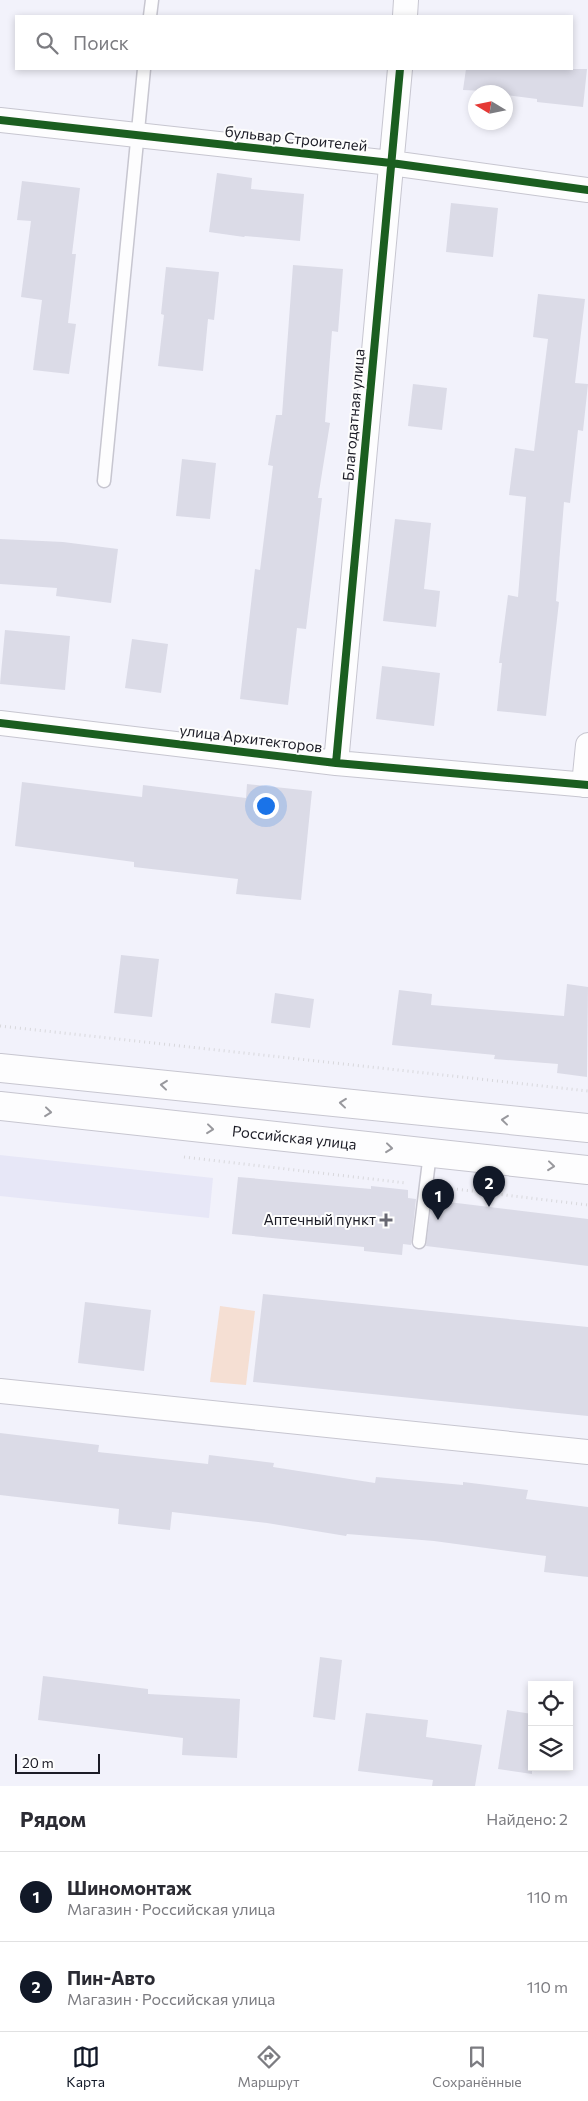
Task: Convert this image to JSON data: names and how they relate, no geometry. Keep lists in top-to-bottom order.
{
  "streets": {
    "main road": ["Российская улица"],
    "street": ["бульвар Строителей", "Благодатная улица", "улица Архитекторов"]
  },
  "crossings": [
    ["бульвар Строителей", "Благодатная улица"],
    ["Благодатная улица", "улица Архитекторов"]
  ],
  "places": {
    "health": ["Аптечный пункт"]
  },
  "scale_bar": "20 m",
  "north": "left",
  "page": {
    "search": "Поиск",
    "pins": ["2", "1"],
    "scale": "20 m",
    "heading": ["Рядом", "Найдено: 2"],
    "list": [
      {
        "mark": "1",
        "name": "Шиномонтаж",
        "note": "Магазин · Российская улица",
        "value": "110 m"
      },
      {
        "mark": "2",
        "name": "Пин-Авто",
        "note": "Магазин · Российская улица",
        "value": "110 m"
      }
    ],
    "nav": ["Карта", "Маршрут", "Сохранённые"]
  }
}
